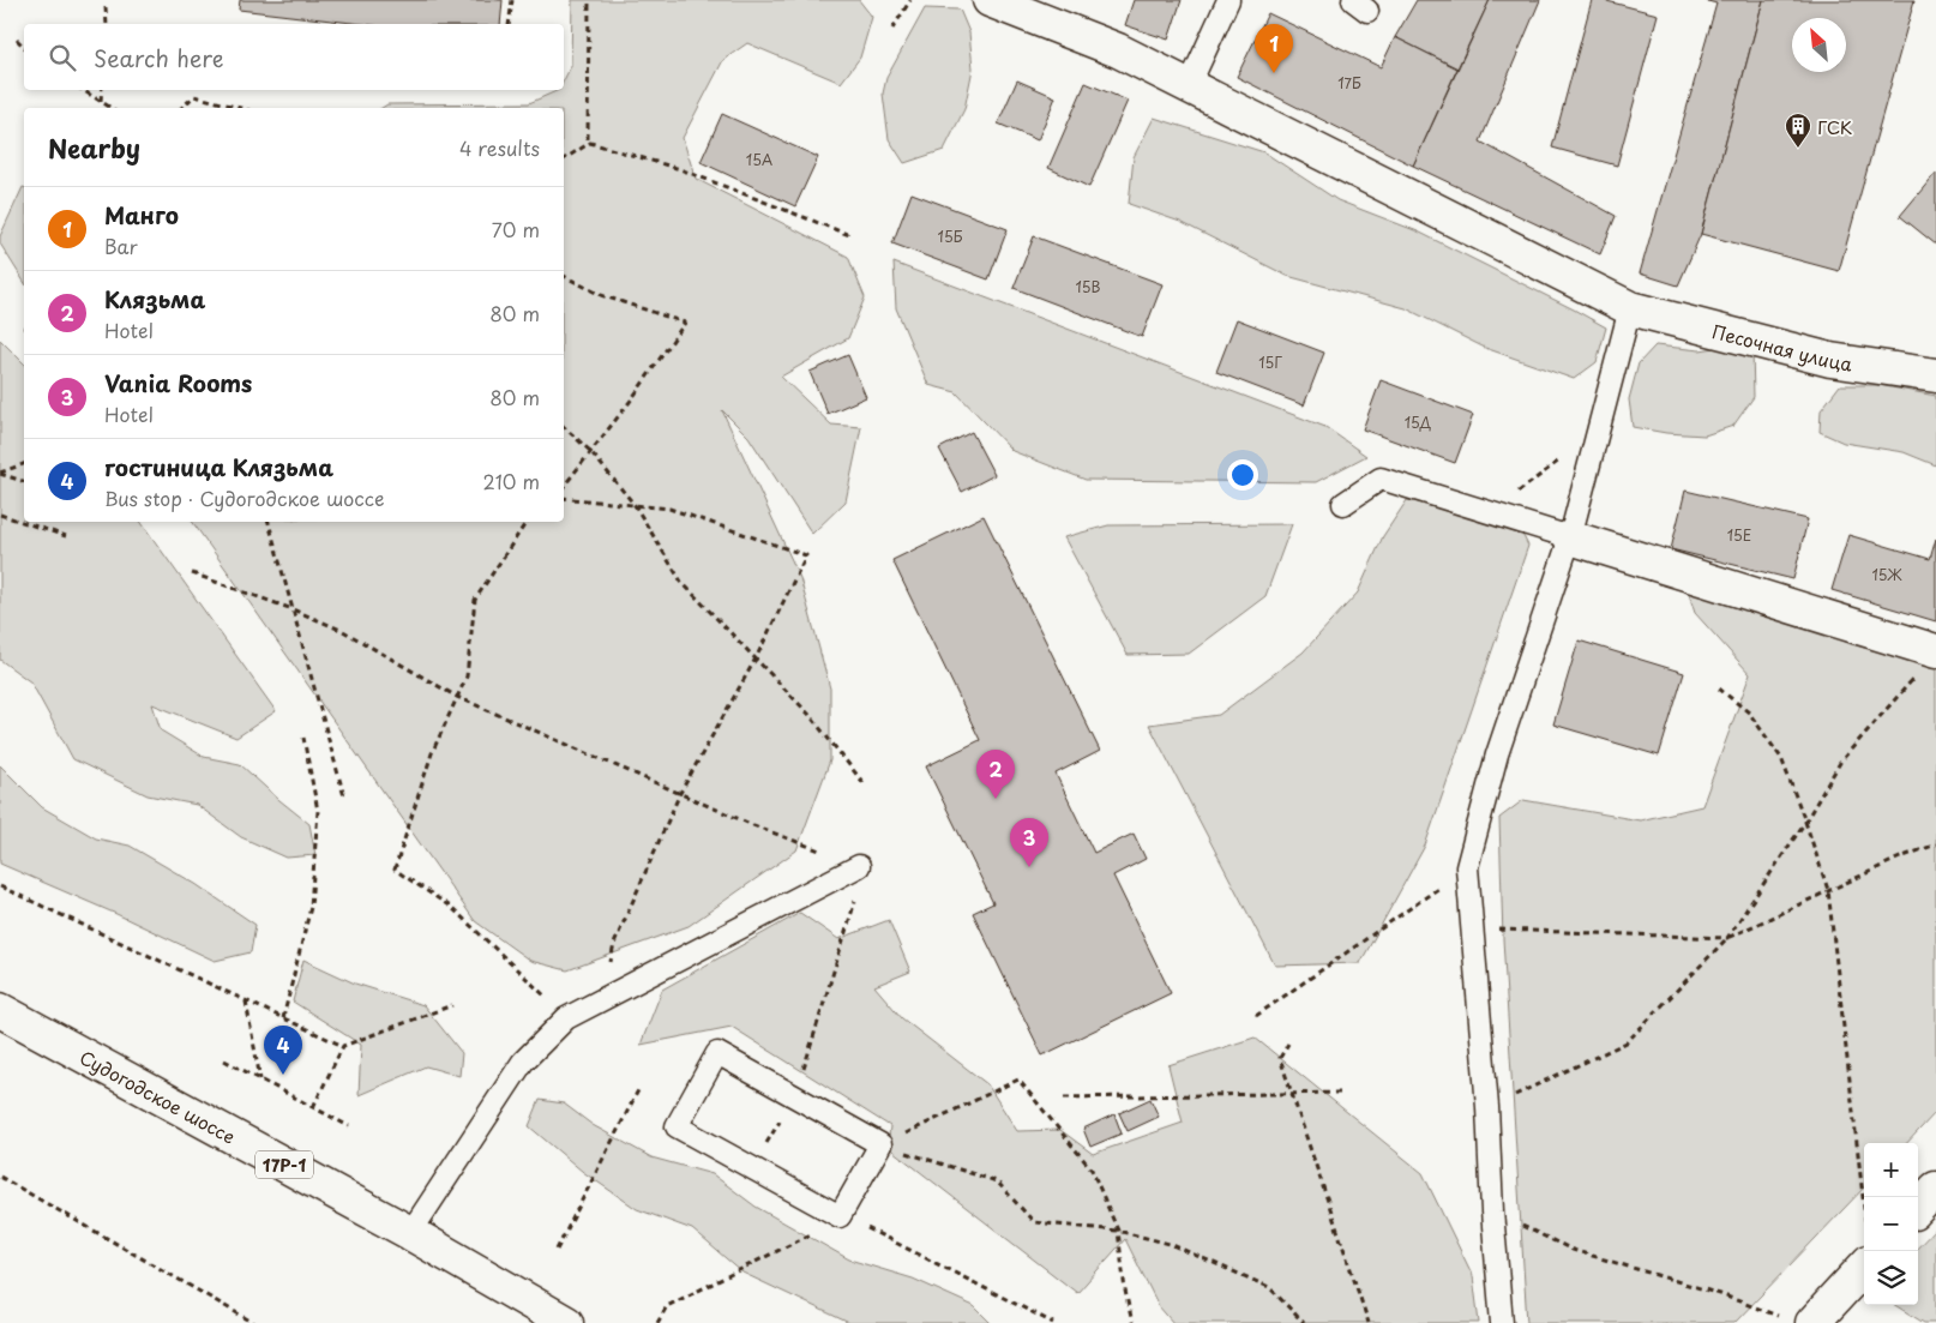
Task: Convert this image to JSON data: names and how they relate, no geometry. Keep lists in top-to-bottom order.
{
  "streets": {
    "street": ["Песочная улица", "Судогодское шоссе", "17Р-1"]
  },
  "places": {
    "building": ["ГСК"]
  },
  "house_numbers": [
    "17Б",
    "15А",
    "15Б",
    "15В",
    "15Г",
    "15Д",
    "15Е",
    "15Ж"
  ],
  "north": "top left",
  "page": {
    "pins": [
      "1",
      "2",
      "3",
      "4"
    ],
    "search": "Search here",
    "heading": ["Nearby", "4 results"],
    "list": [
      {
        "mark": "1",
        "name": "Манго",
        "note": "Bar",
        "value": "70 m"
      },
      {
        "mark": "2",
        "name": "Клязьма",
        "note": "Hotel",
        "value": "80 m"
      },
      {
        "mark": "3",
        "name": "Vania Rooms",
        "note": "Hotel",
        "value": "80 m"
      },
      {
        "mark": "4",
        "name": "гостиница Клязьма",
        "note": "Bus stop · Судогодское шоссе",
        "value": "210 m"
      }
    ],
    "map_buttons": ["+", "−"]
  }
}
